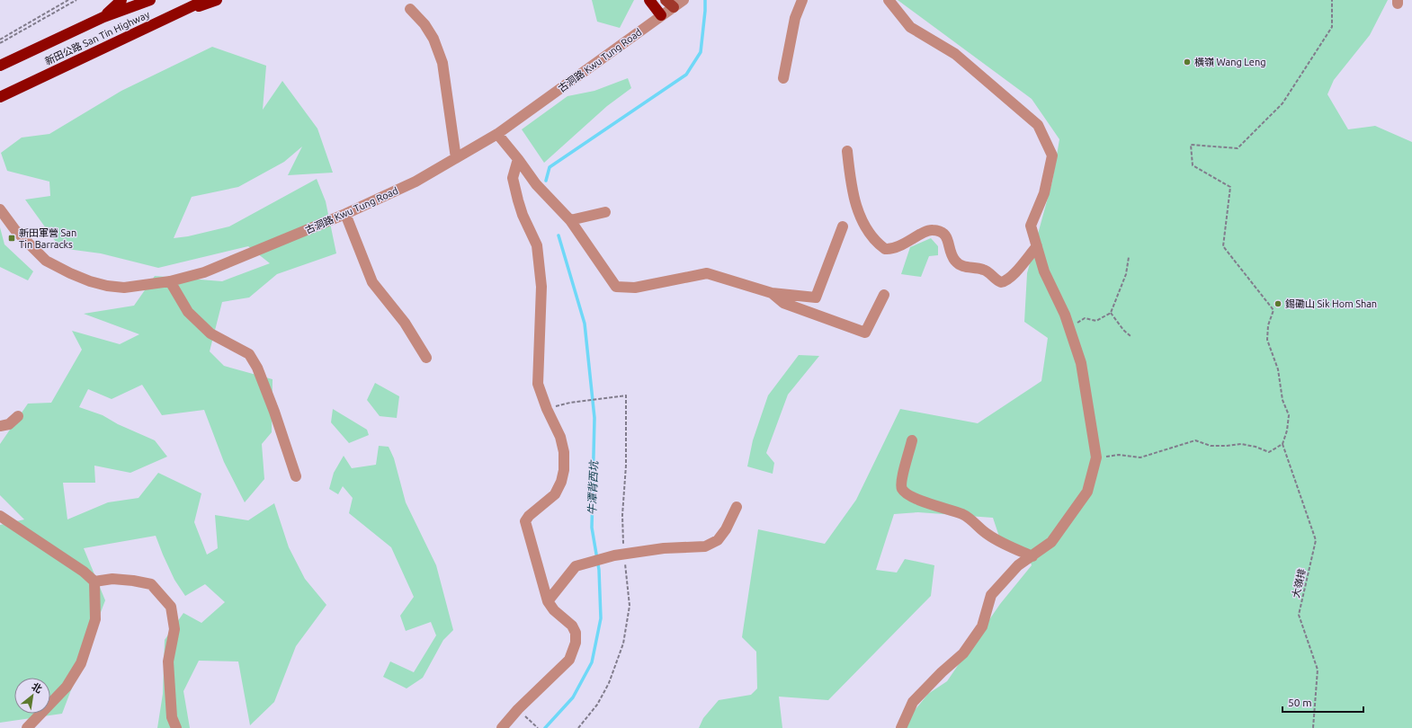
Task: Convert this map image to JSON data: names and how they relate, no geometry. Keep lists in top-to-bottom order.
{
  "streets": {
    "highway": ["新田公路 San Tin Highway"],
    "street": ["古洞路 Kwu Tung Road"],
    "path": ["大嶺排"]
  },
  "water": ["牛潭背西坑"],
  "places": {
    "other": ["橫嶺 Wang Leng", "錫磡山 Sik Hom Shan"],
    "transit": ["新田軍營 San Tin Barracks"]
  },
  "scale_bar": "50 m",
  "north": "top right"
}
